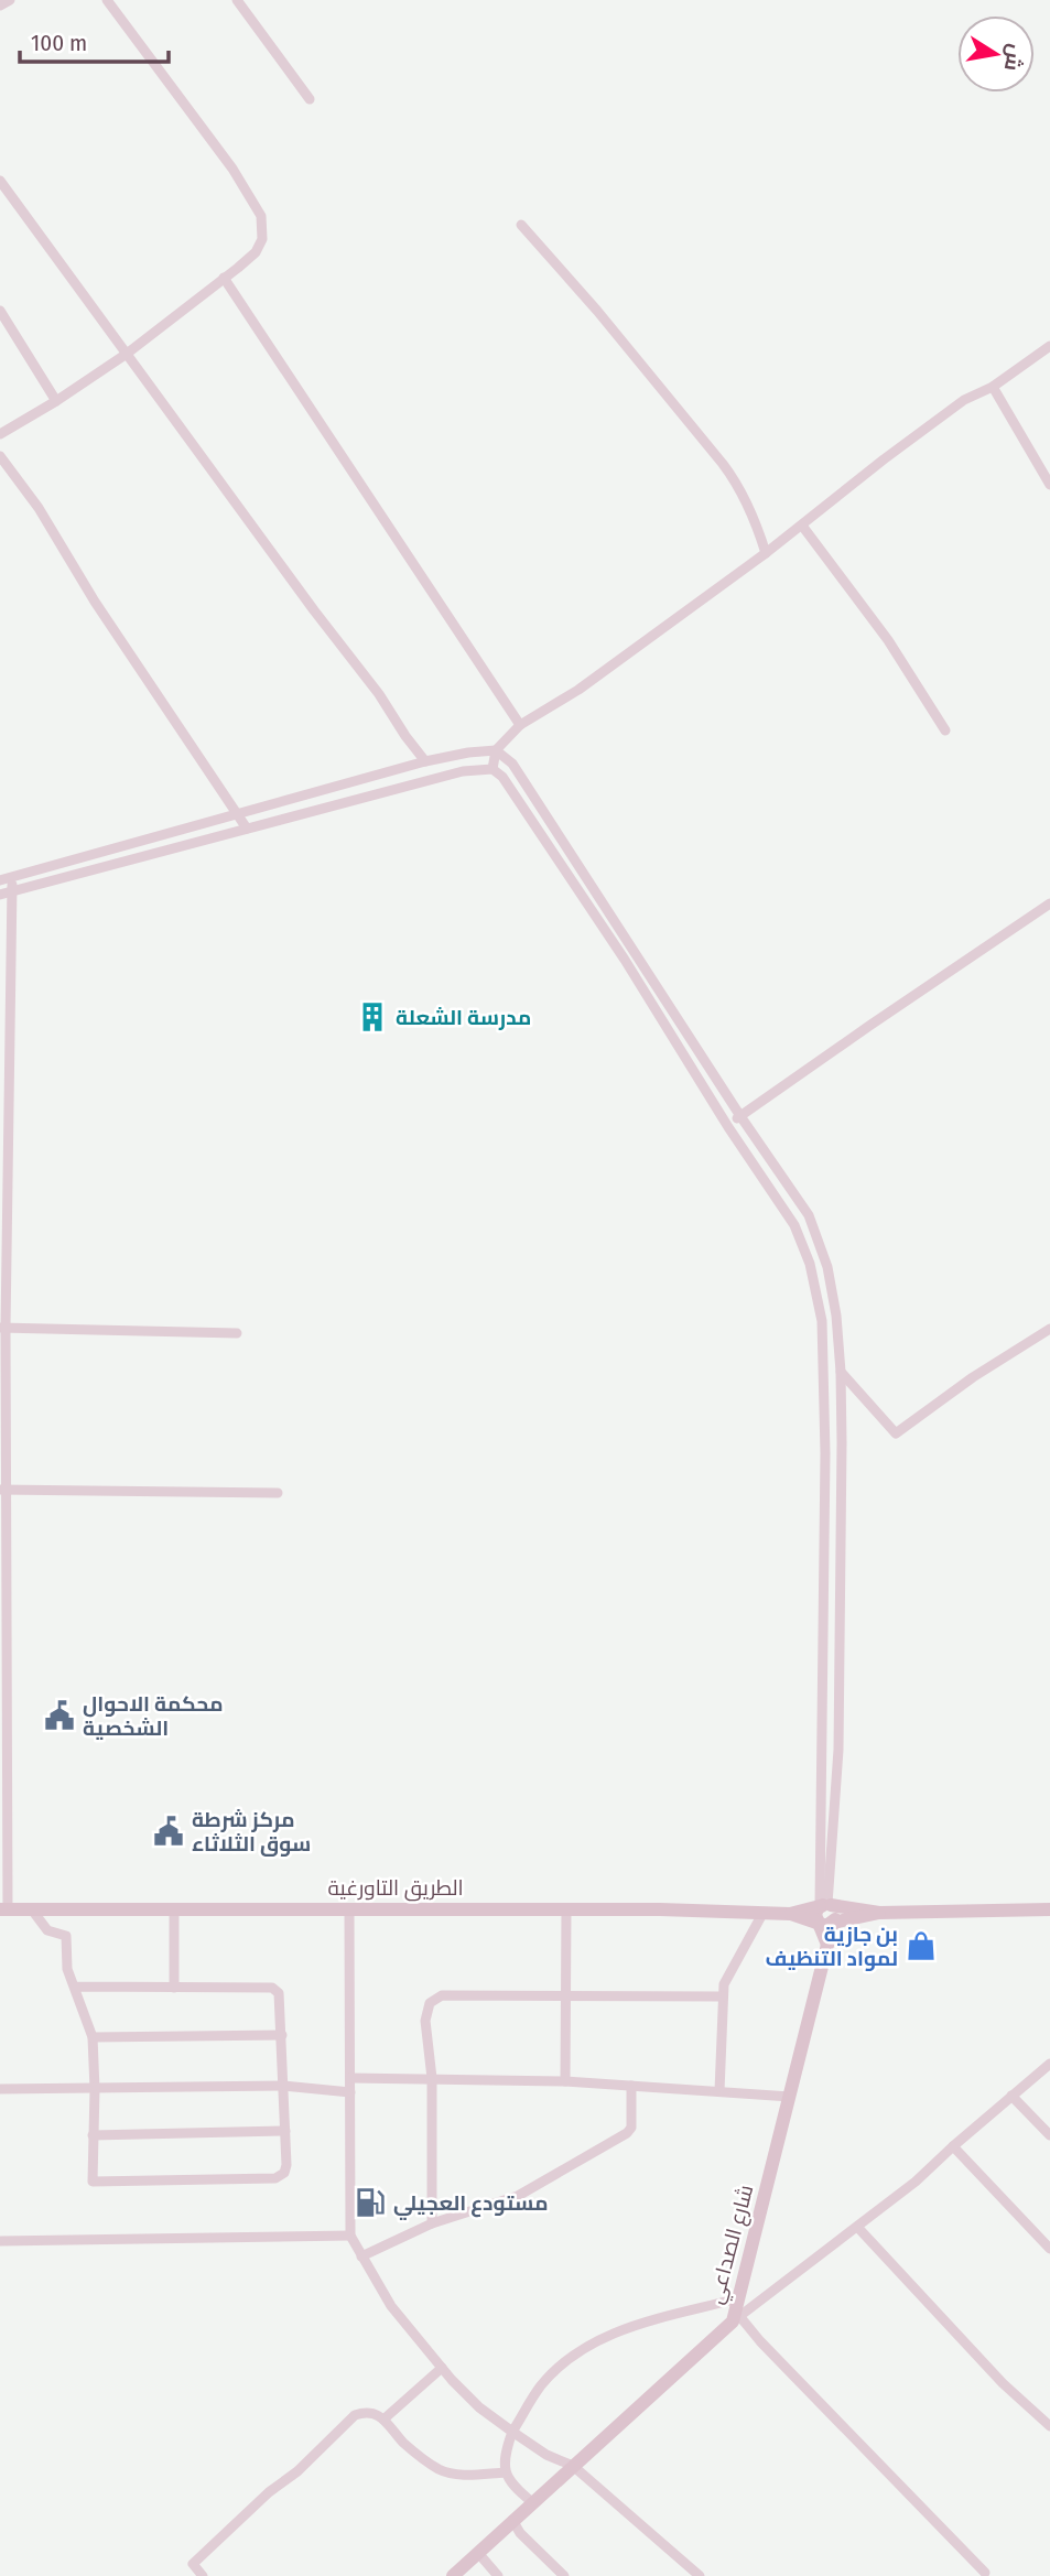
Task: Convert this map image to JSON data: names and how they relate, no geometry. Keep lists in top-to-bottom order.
{
  "streets": {
    "street": ["الطريق التاورغية", "شارع الصداعي"]
  },
  "places": {
    "building": ["مدرسة الشعلة"],
    "public building": ["محكمة الاحوال الشخصية", "مركز شرطة سوق الثلاثاء"],
    "shop": ["بن جازية لمواد التنظيف"],
    "fuel station": ["مستودع العجيلي"]
  },
  "scale_bar": "100 m",
  "north": "right"
}
